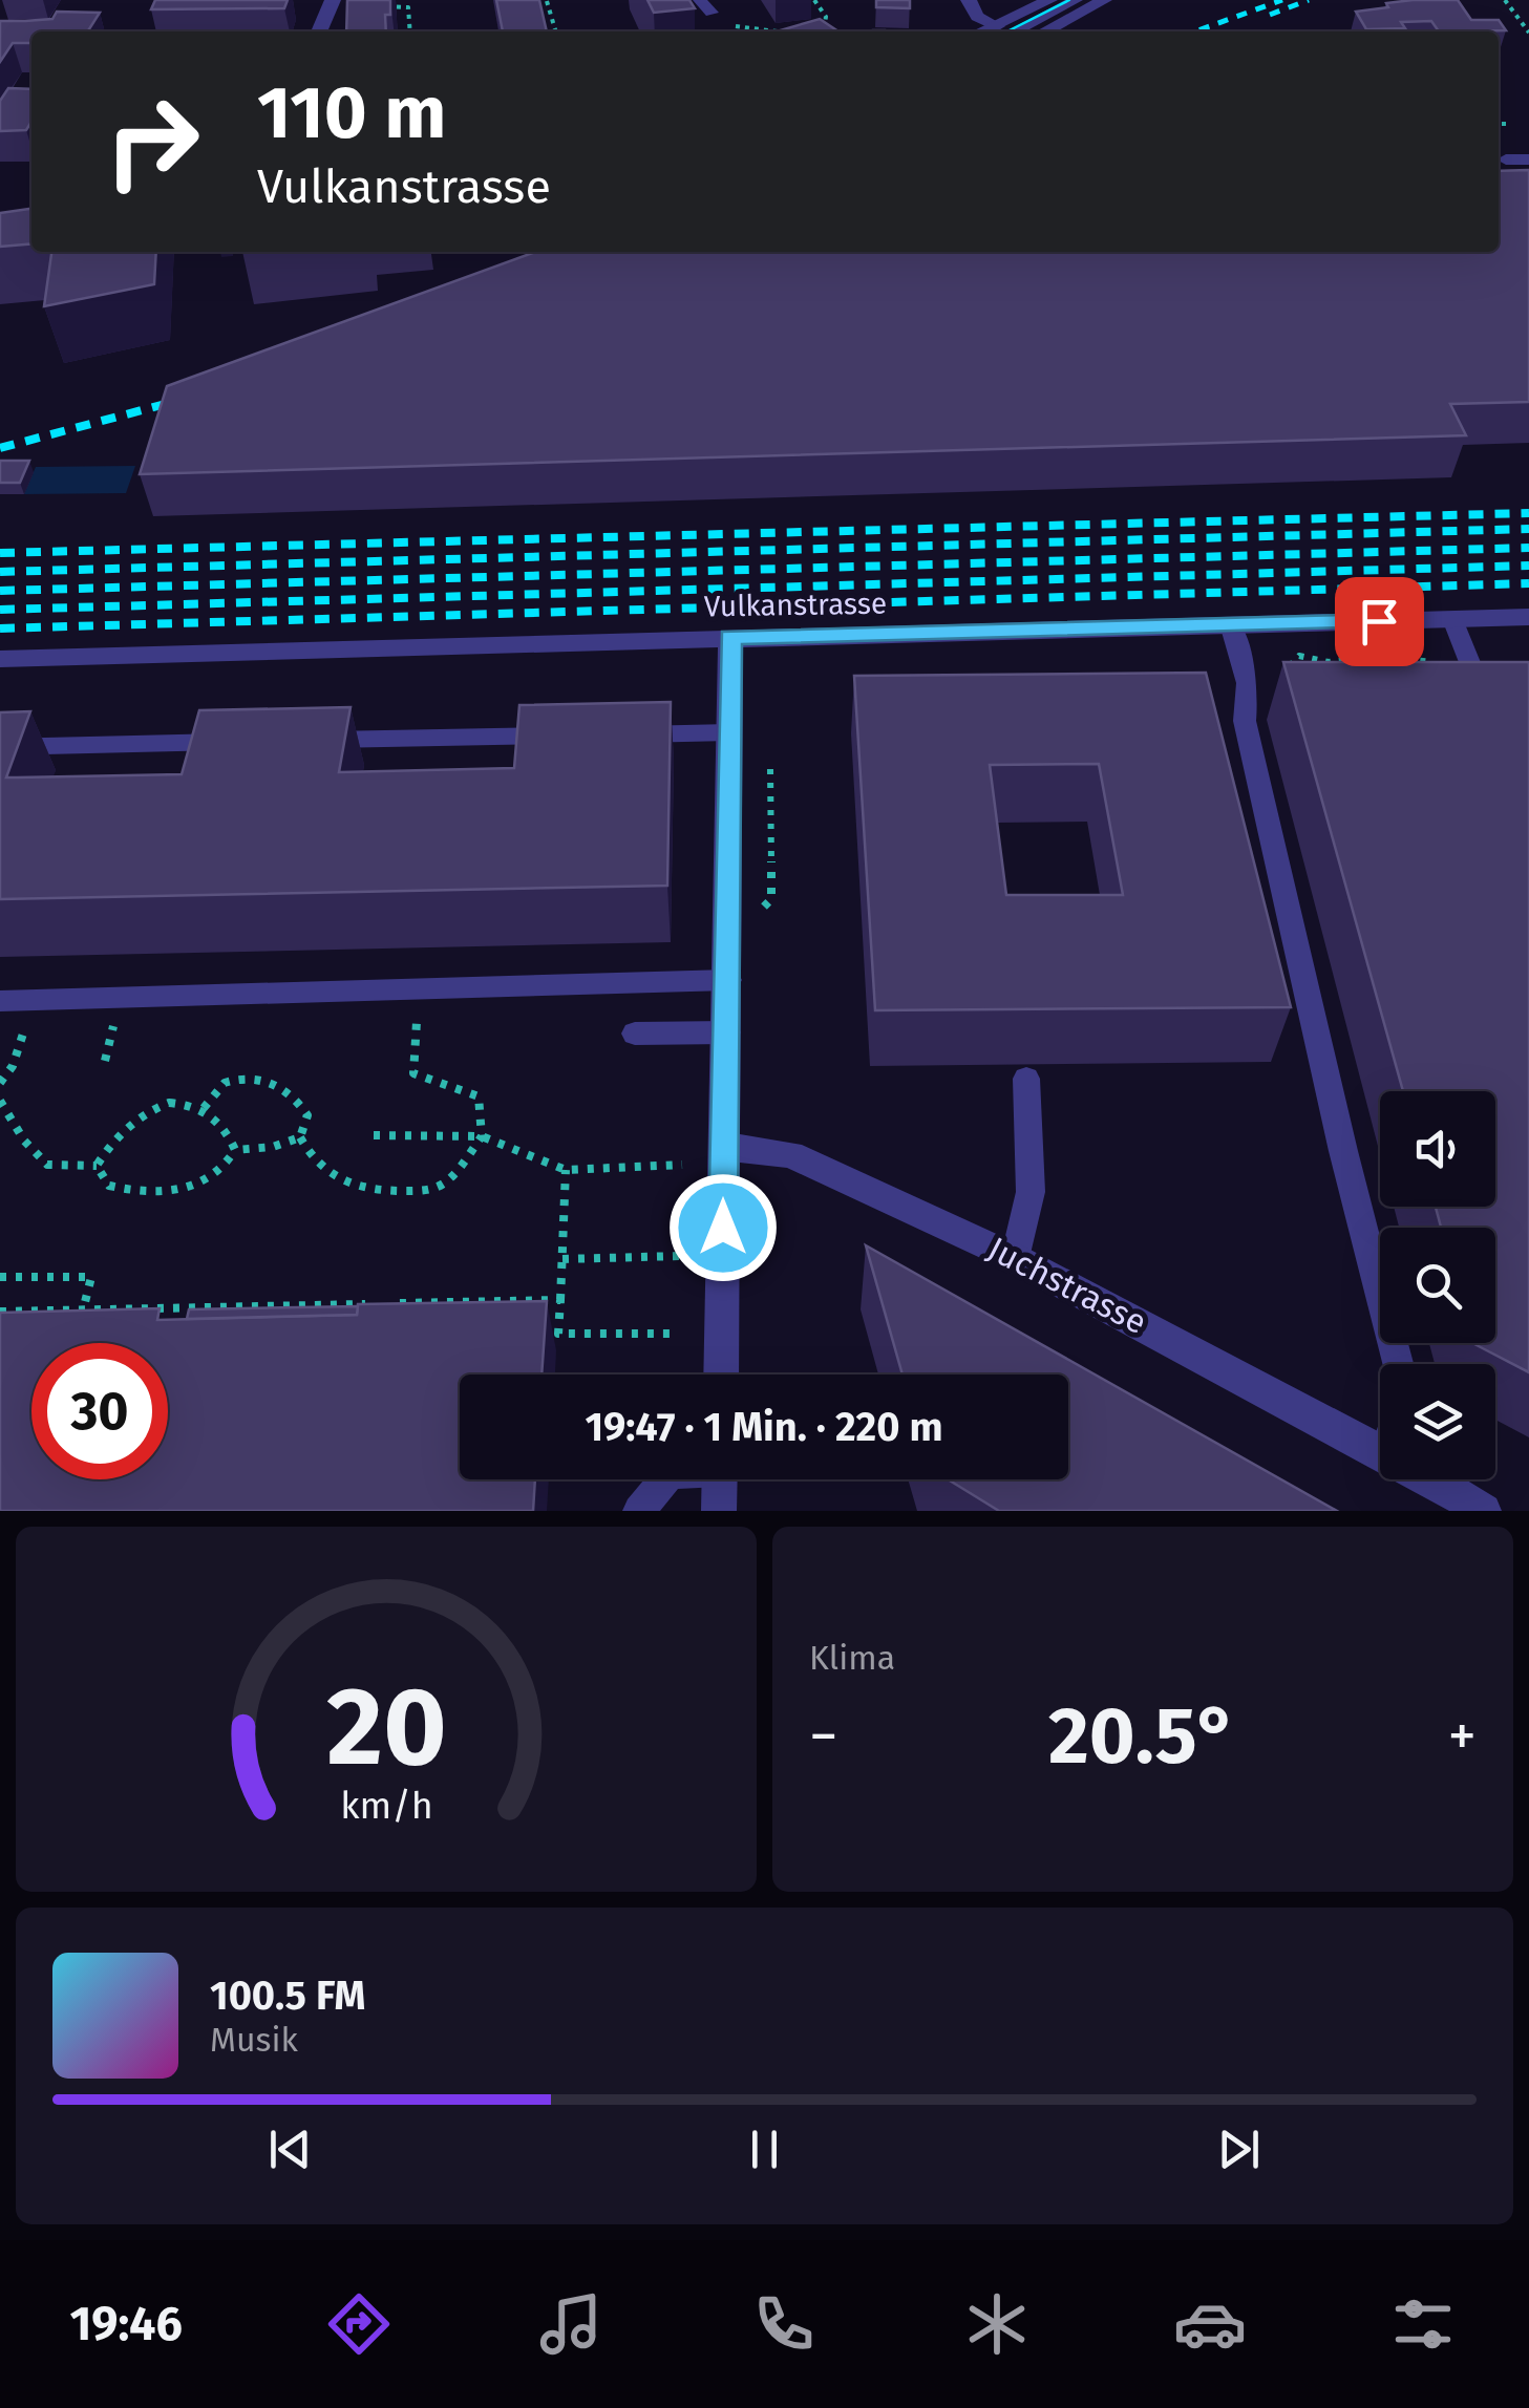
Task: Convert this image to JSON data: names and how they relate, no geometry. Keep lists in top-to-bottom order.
{
  "streets": {
    "street": ["Vulkanstrasse", "Juchstrasse"]
  },
  "page": {
    "turn": ["110 m", "Vulkanstrasse"],
    "limit": "30",
    "trip": "19:47 · 1 Min. · 220 m",
    "tile": "Klima",
    "heat": ["−", "20.5°", "+"],
    "song": ["100.5 FM", "Musik"],
    "tabs": "19:46",
    "gauge": ["20", "km/h"]
  }
}
